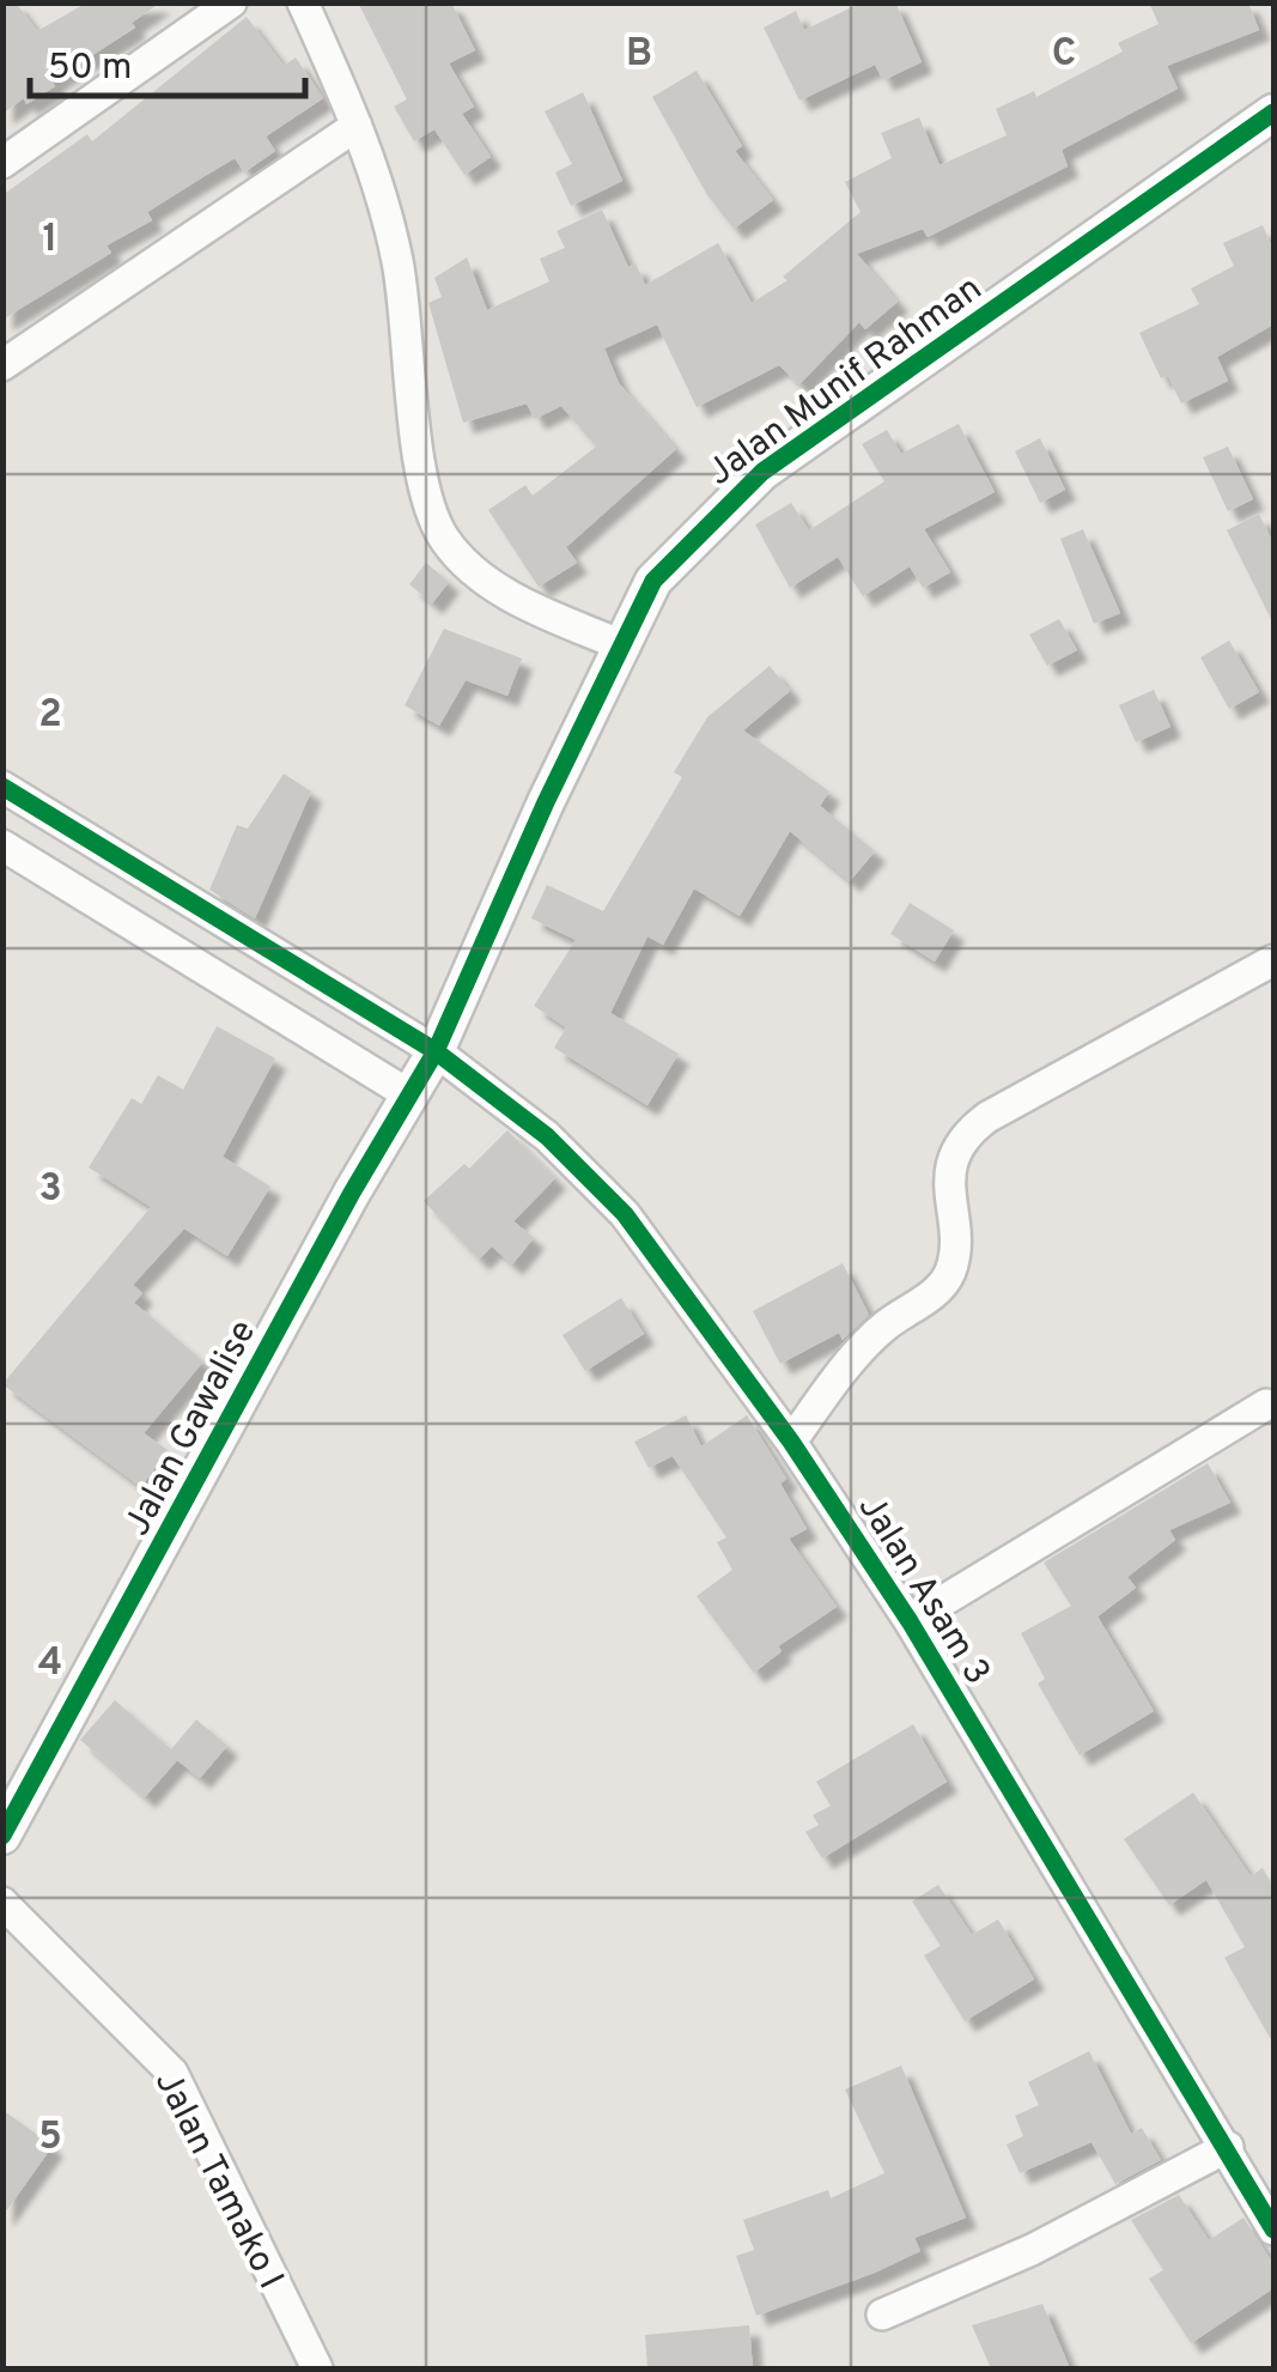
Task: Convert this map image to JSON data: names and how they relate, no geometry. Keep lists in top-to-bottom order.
{
  "streets": {
    "street": [
      "Jalan Munif Rahman",
      "Jalan Gawalise",
      "Jalan Asam 3",
      "Jalan Tamako I"
    ]
  },
  "crossings": [
    ["Jalan Munif Rahman", "Jalan Gawalise"],
    ["Jalan Munif Rahman", "Jalan Asam 3"],
    ["Jalan Gawalise", "Jalan Asam 3"]
  ],
  "scale_bar": "50 m",
  "grid": {
    "columns": ["B", "C"],
    "rows": [
      "1",
      "2",
      "3",
      "4",
      "5"
    ]
  }
}
